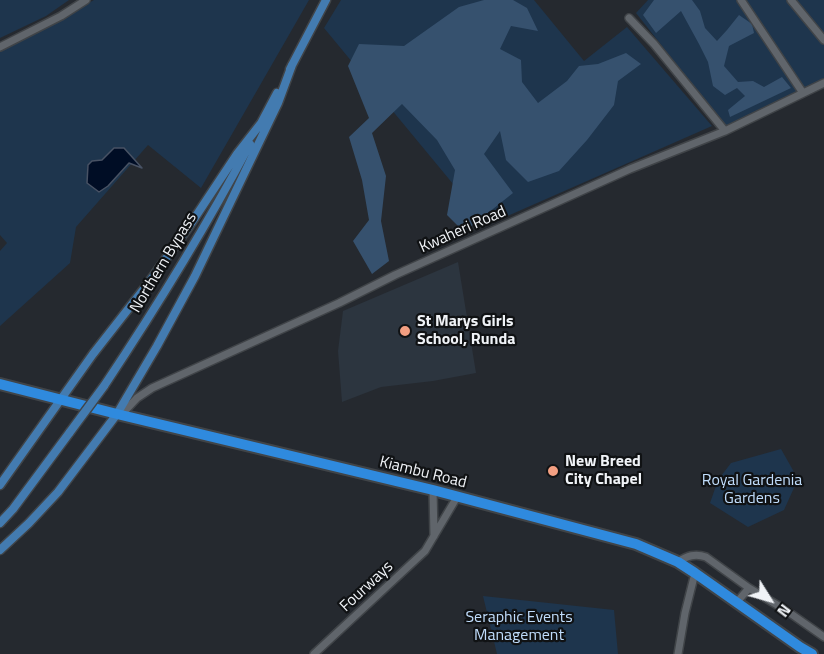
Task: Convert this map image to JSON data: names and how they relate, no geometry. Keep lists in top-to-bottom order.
{
  "streets": {
    "highway": ["Kiambu Road"],
    "main road": ["Northern Bypass"],
    "street": ["Kwaheri Road", "Fourways"]
  },
  "crossings": [
    ["Kwaheri Road", "Kiambu Road"],
    ["Kiambu Road", "Fourways"]
  ],
  "parks": ["Royal Gardenia Gardens", "Seraphic Events Management"],
  "places": ["St Marys Girls School, Runda", "New Breed City Chapel"],
  "north": "bottom right"
}
